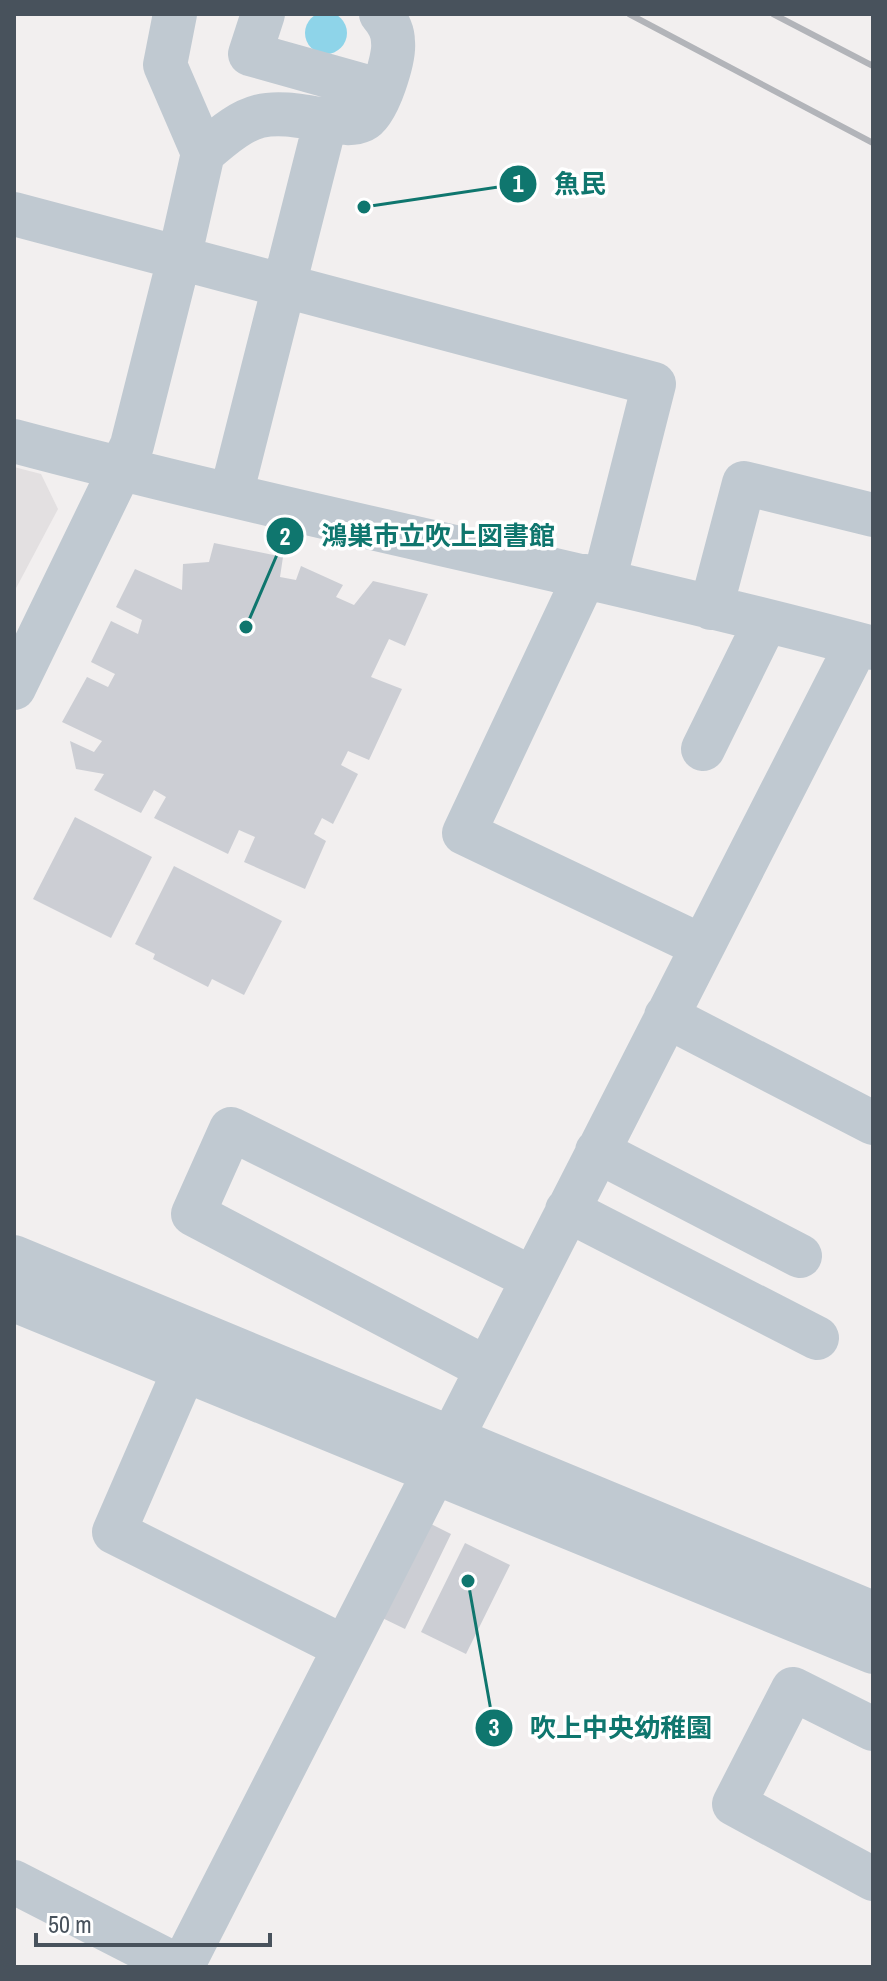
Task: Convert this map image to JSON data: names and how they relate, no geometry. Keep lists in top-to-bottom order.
{
  "places": ["魚民", "鴻巣市立吹上図書館", "吹上中央幼稚園"],
  "scale_bar": "50 m"
}
